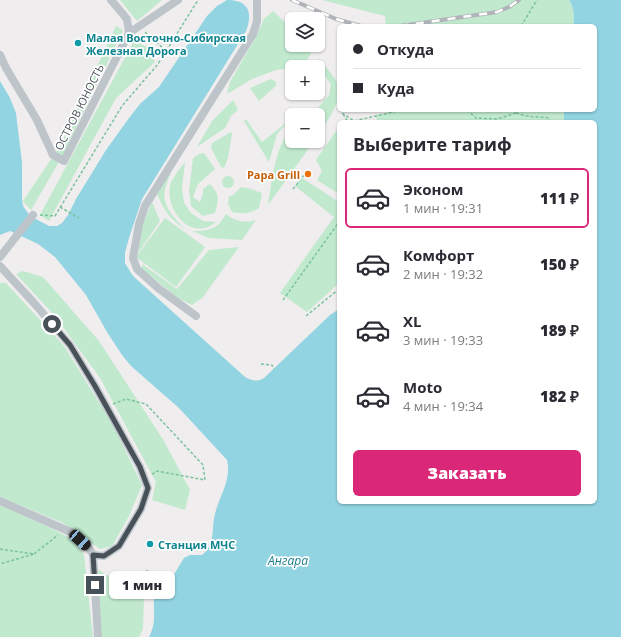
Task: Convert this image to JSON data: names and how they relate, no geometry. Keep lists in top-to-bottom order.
{
  "streets": {
    "street": ["ОСТРОВ ЮНОСТЬ"]
  },
  "water": ["Ангара"],
  "places": ["Малая Восточно-Сибирская Железная Дорога", "Papa Grill", "Станция МЧС"],
  "page": {
    "map_buttons": ["+", "−"],
    "banner": ["Откуда", "Куда"],
    "heading": "Выберите тариф",
    "list": [
      {
        "name": "Эконом",
        "note": "1 мин · 19:31",
        "value": "111 ₽"
      },
      {
        "name": "Комфорт",
        "note": "2 мин · 19:32",
        "value": "150 ₽"
      },
      {
        "name": "XL",
        "note": "3 мин · 19:33",
        "value": "189 ₽"
      },
      {
        "name": "Moto",
        "note": "4 мин · 19:34",
        "value": "182 ₽"
      }
    ],
    "buttons": "Заказать",
    "bubble": "1 мин"
  }
}
